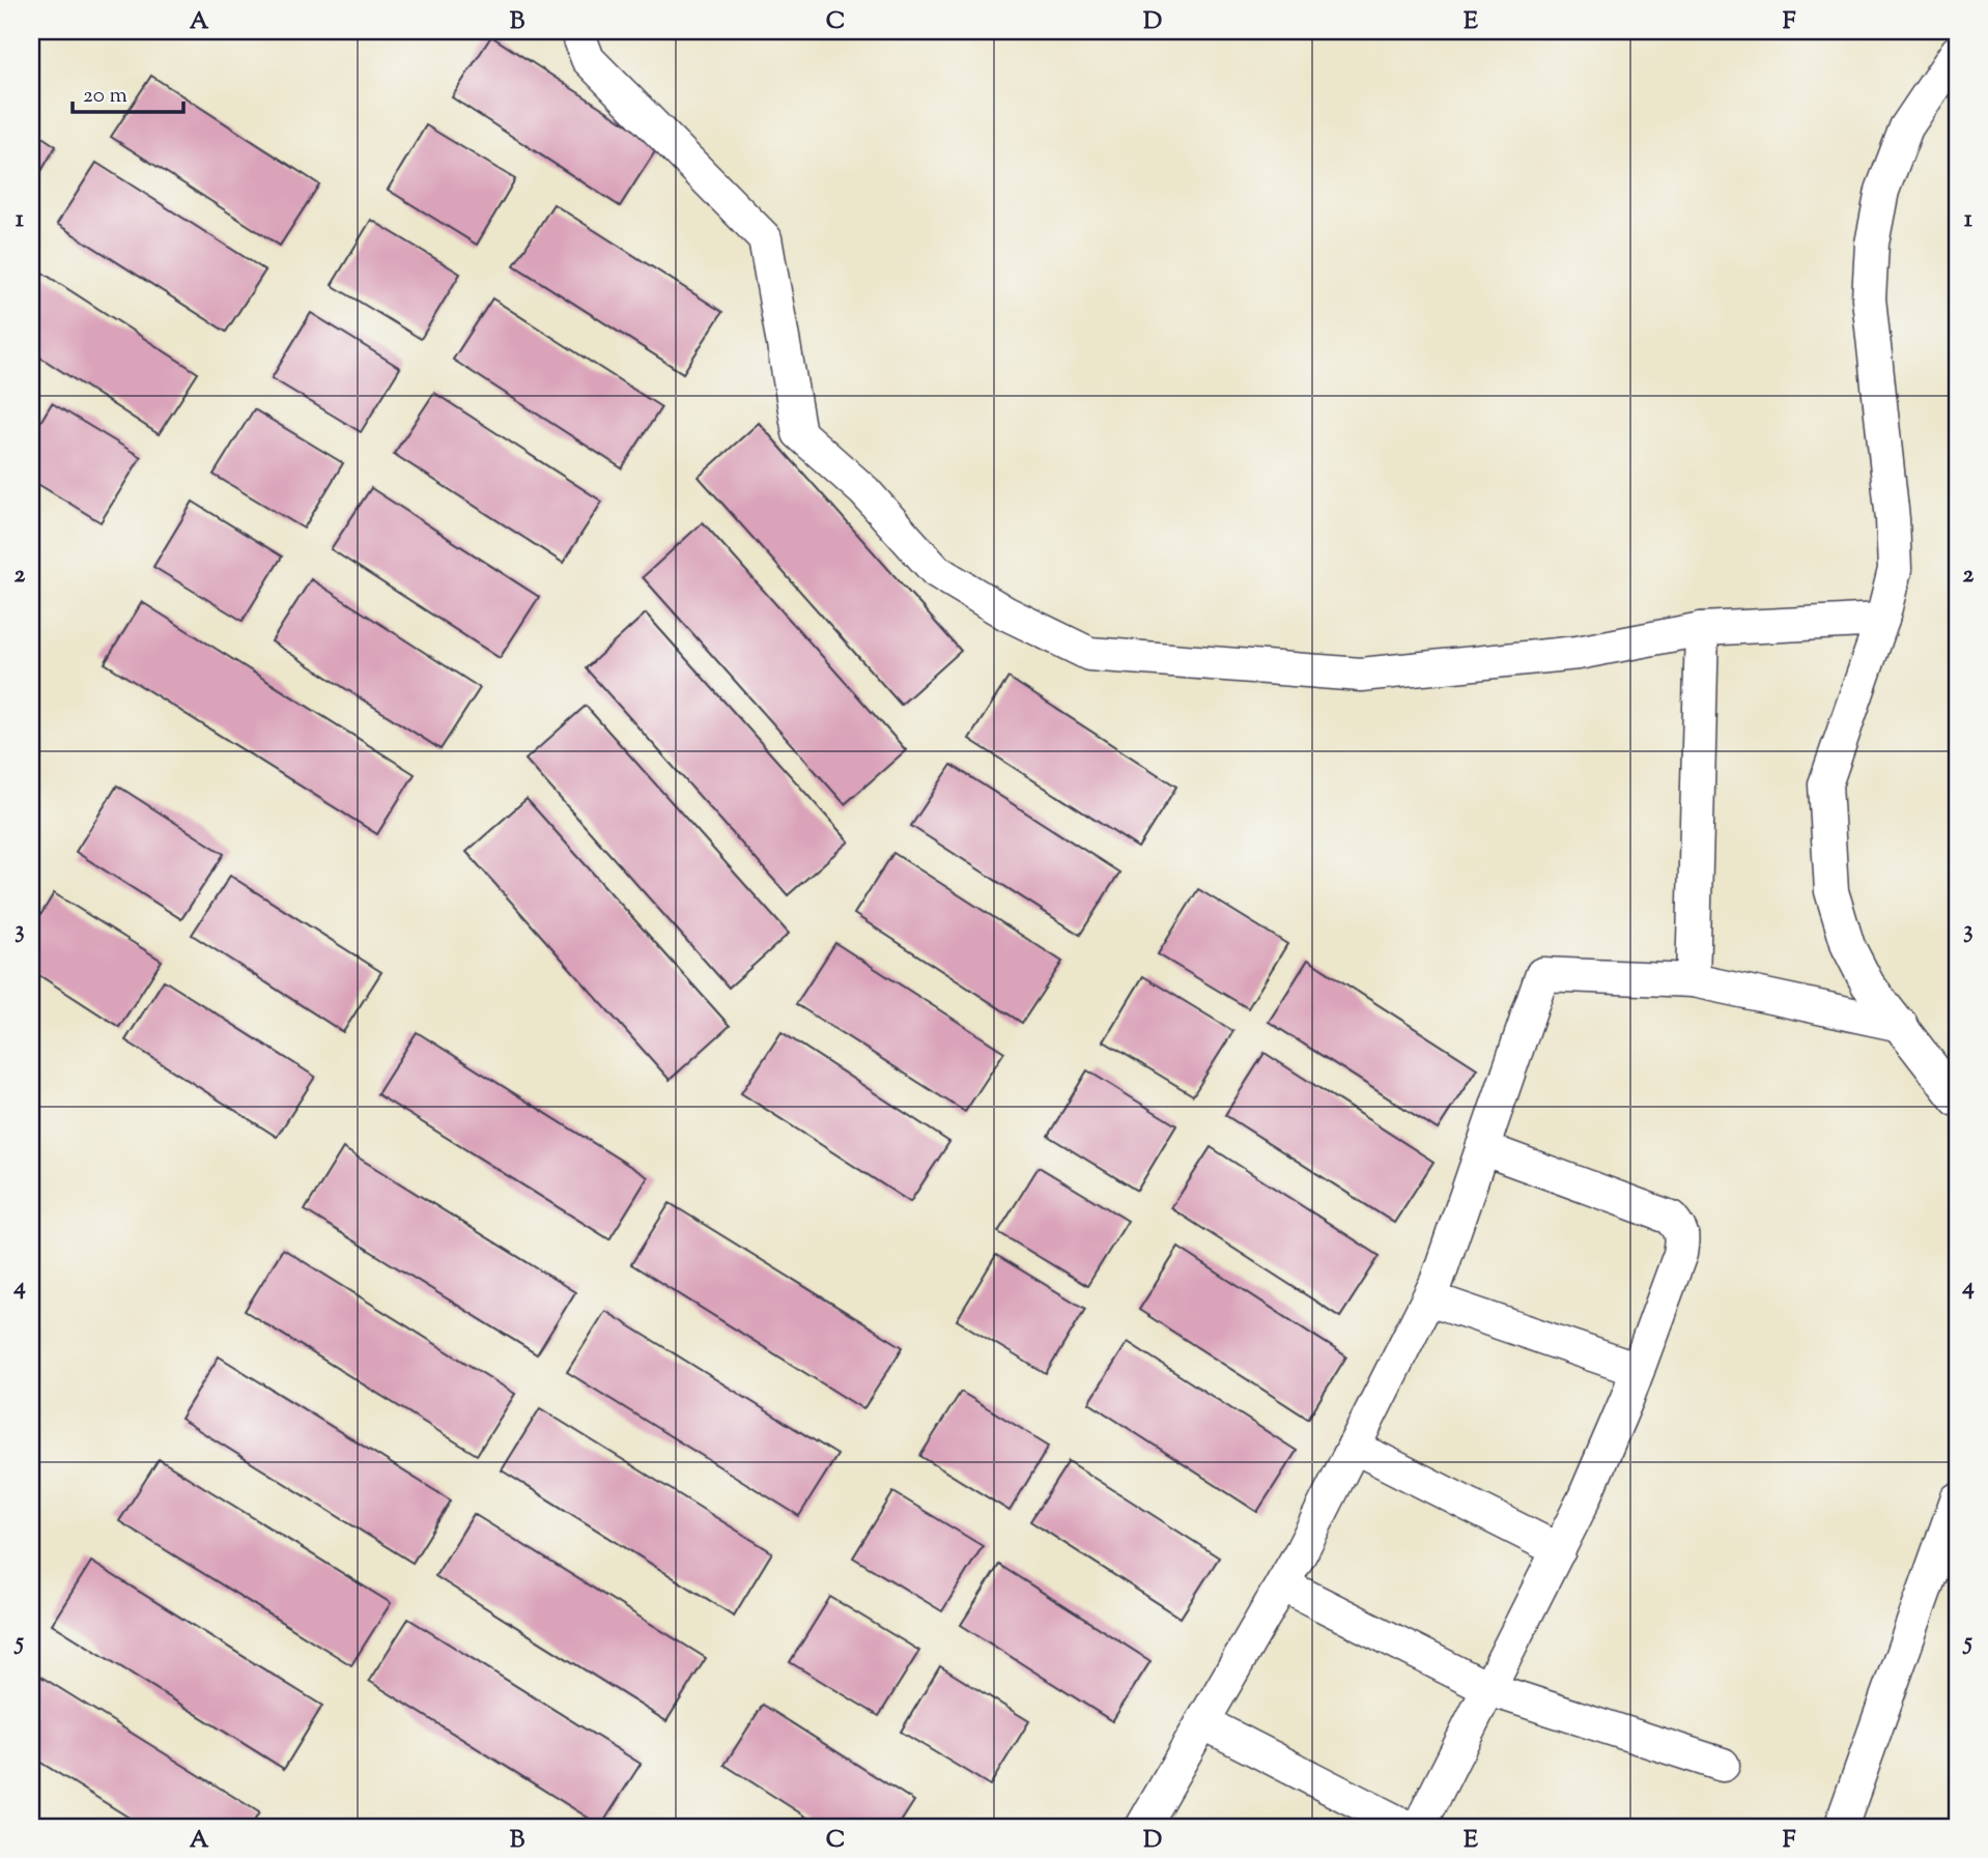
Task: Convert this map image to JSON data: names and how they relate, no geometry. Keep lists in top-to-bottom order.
{
  "scale_bar": "20 m",
  "grid": {
    "columns": [
      "A",
      "B",
      "C",
      "D",
      "E",
      "F"
    ],
    "rows": [
      "1",
      "2",
      "3",
      "4",
      "5"
    ]
  }
}
